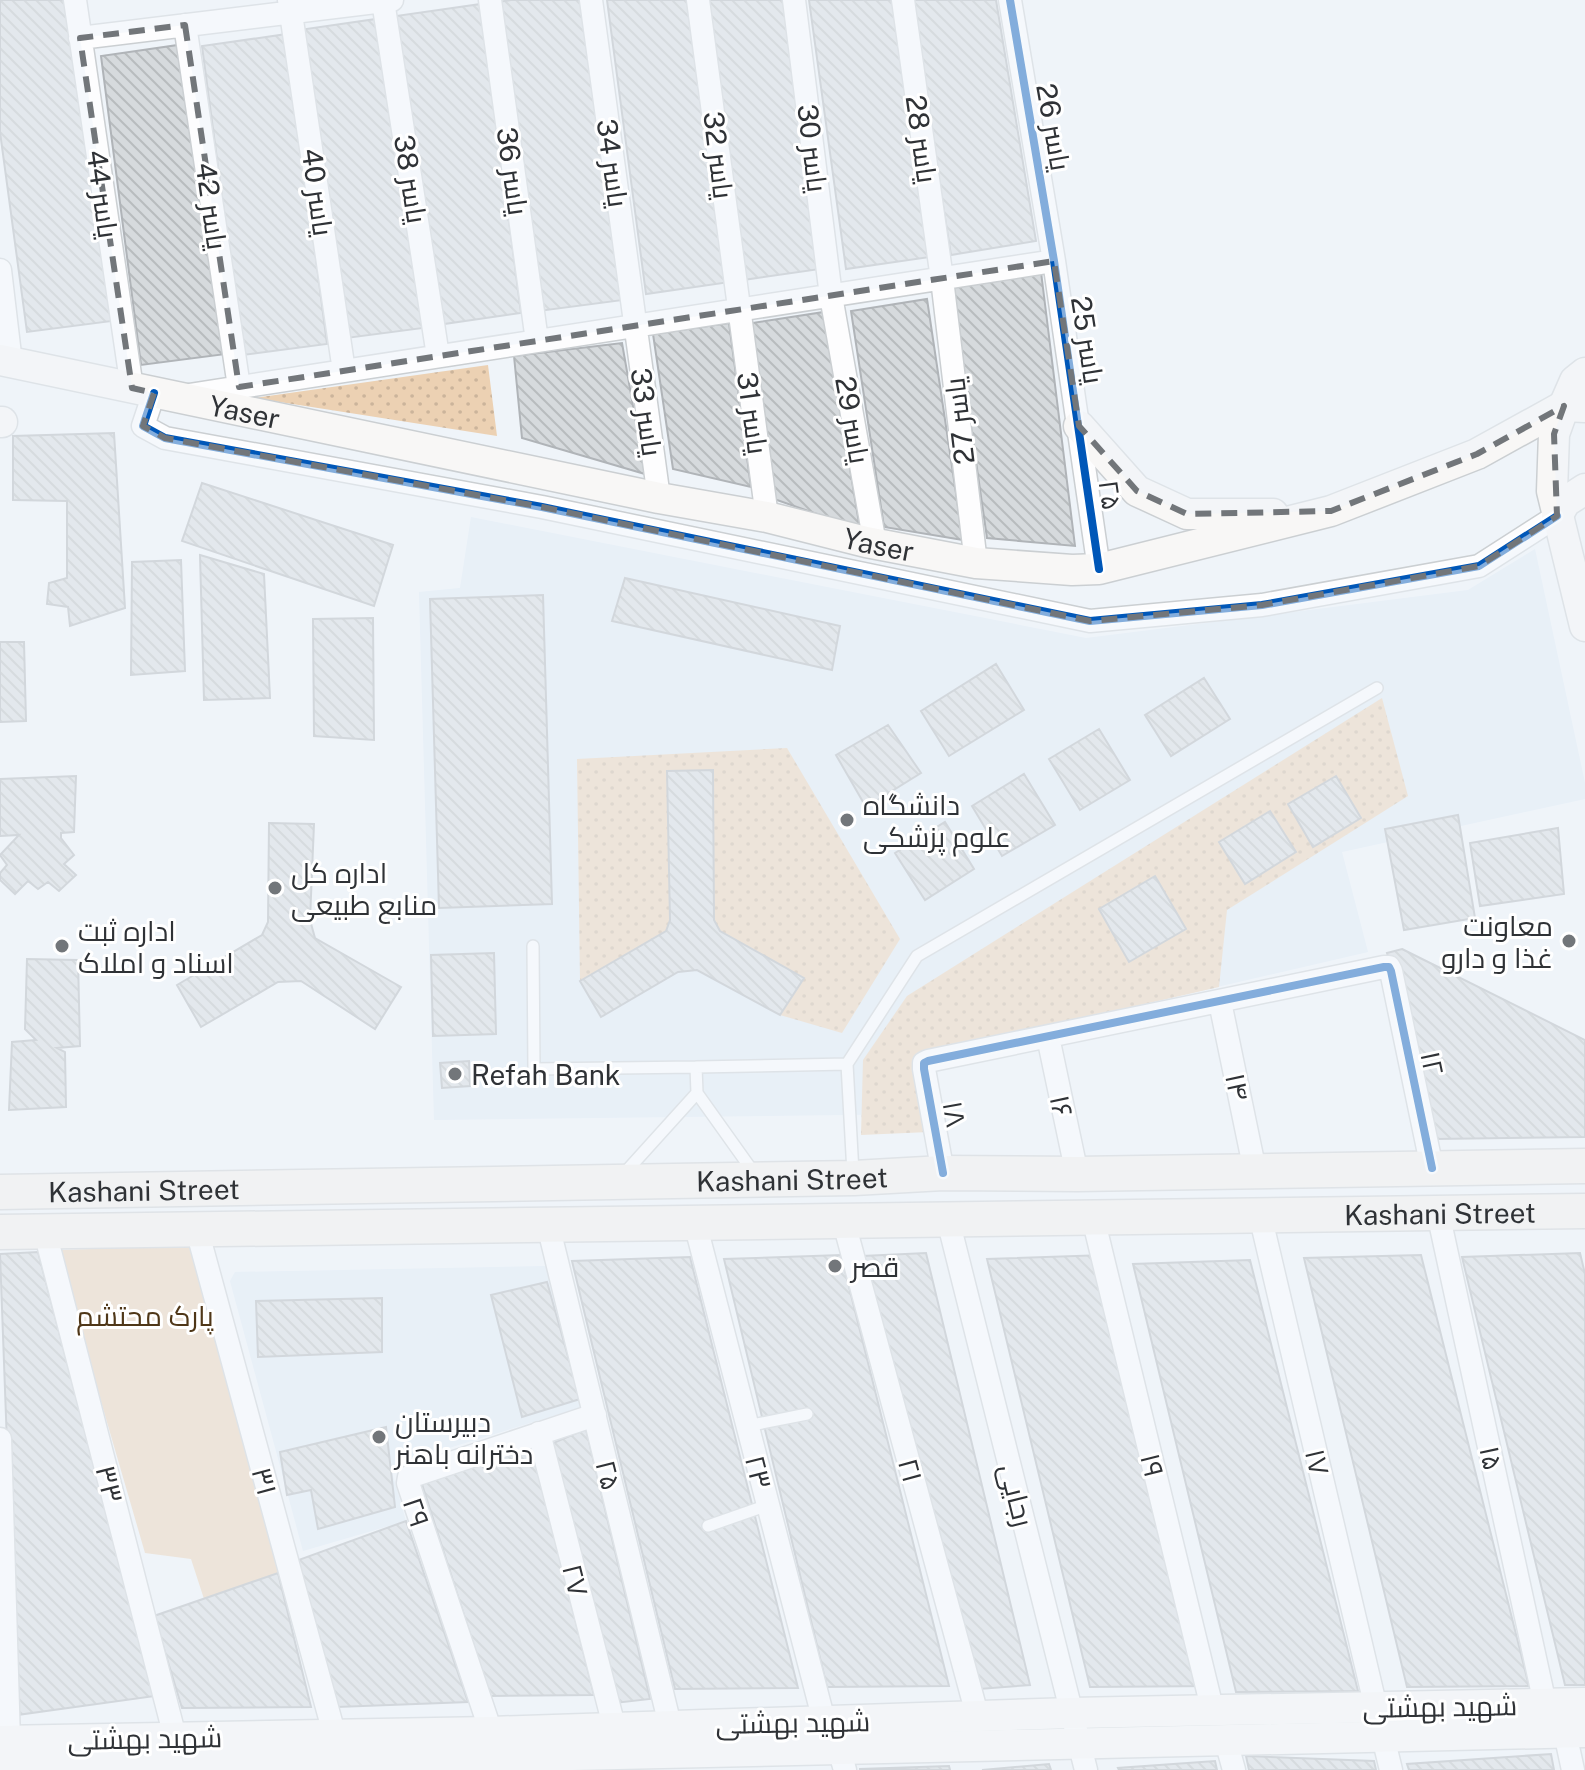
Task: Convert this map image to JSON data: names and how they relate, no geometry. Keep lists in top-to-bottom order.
{
  "streets": {
    "main road": ["Yaser", "Kashani Street", "شهید بهشتی"],
    "street": [
      "یاسر 26",
      "یاسر 28",
      "یاسر 30",
      "یاسر 32",
      "یاسر 34",
      "یاسر 36",
      "یاسر 38",
      "یاسر 40",
      "یاسر 44",
      "یاسر 42",
      "یاسر 25",
      "یاسر 33",
      "یاسر 31",
      "یاسر 29",
      "یاسر 27",
      "۲۵",
      "۱۲",
      "۱۴",
      "۱۶",
      "۱۸",
      "۱۵",
      "۱۷",
      "۱۹",
      "۲۱",
      "۲۳",
      "۳۱",
      "۳۳",
      "رجایی",
      "۲۹",
      "۲۷"
    ]
  },
  "crossings": [
    ["یاسر 26", "یاسر 25"],
    ["یاسر 26", "Yaser"],
    ["یاسر 28", "Yaser"],
    ["یاسر 28", "یاسر 27"],
    ["یاسر 30", "Yaser"],
    ["یاسر 30", "یاسر 29"],
    ["یاسر 32", "Yaser"],
    ["یاسر 32", "یاسر 31"],
    ["یاسر 34", "Yaser"],
    ["یاسر 34", "یاسر 33"],
    ["یاسر 36", "Yaser"],
    ["یاسر 38", "Yaser"],
    ["یاسر 40", "Yaser"],
    ["یاسر 44", "Yaser"],
    ["یاسر 42", "Yaser"],
    ["یاسر 25", "Yaser"],
    ["یاسر 25", "۲۵"],
    ["Yaser", "یاسر 33"],
    ["Yaser", "یاسر 31"],
    ["Yaser", "یاسر 29"],
    ["Yaser", "یاسر 27"],
    ["Yaser", "۲۵"],
    ["۲۵", "Kashani Street"],
    ["۲۵", "۲۹"],
    ["۲۵", "شهید بهشتی"],
    ["۱۲", "۱۴"],
    ["۱۲", "Kashani Street"],
    ["۱۴", "Kashani Street"],
    ["۱۶", "۱۸"],
    ["۱۶", "Kashani Street"],
    ["۱۸", "Kashani Street"],
    ["Kashani Street", "۱۵"],
    ["Kashani Street", "۱۷"],
    ["Kashani Street", "۱۹"],
    ["Kashani Street", "۲۱"],
    ["Kashani Street", "۲۳"],
    ["Kashani Street", "۳۱"],
    ["Kashani Street", "۳۳"],
    ["Kashani Street", "رجایی"],
    ["۱۵", "شهید بهشتی"],
    ["۱۷", "شهید بهشتی"],
    ["۱۹", "شهید بهشتی"],
    ["۲۱", "شهید بهشتی"],
    ["۲۳", "شهید بهشتی"],
    ["۳۱", "شهید بهشتی"],
    ["۳۳", "شهید بهشتی"],
    ["رجایی", "شهید بهشتی"],
    ["۲۹", "۲۷"],
    ["۲۹", "شهید بهشتی"],
    ["۲۷", "شهید بهشتی"]
  ],
  "parks": ["پارک محتشم"],
  "places": [
    "دانشگاه علوم پزشکی",
    "اداره کل منابع طبیعی",
    "معاونت غذا و دارو",
    "اداره ثبت اسناد و املاک",
    "Refah Bank",
    "قصر",
    "دبیرستان دخترانه باهنر"
  ]
}
